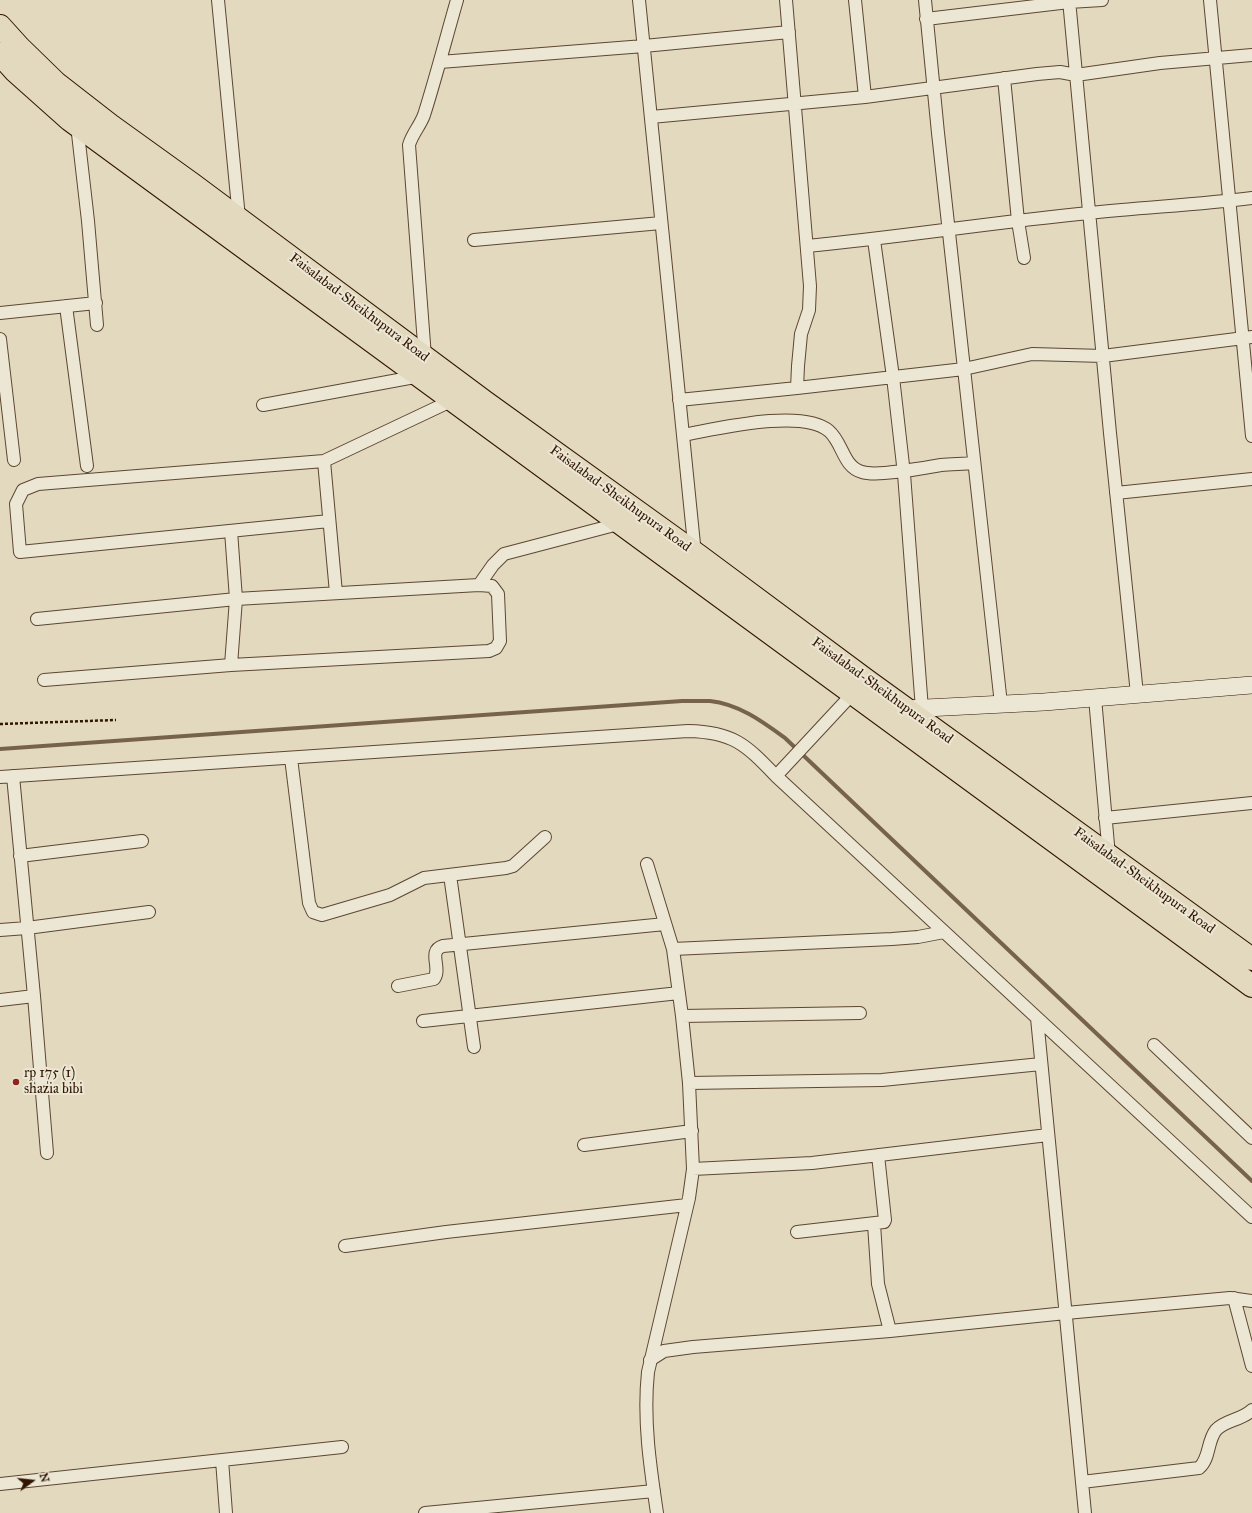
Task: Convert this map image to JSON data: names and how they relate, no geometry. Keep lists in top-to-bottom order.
{
  "streets": {
    "highway": ["Faisalabad-Sheikhupura Road"]
  },
  "places": ["rp 175 (1) shazia bibi"],
  "north": "right"
}
